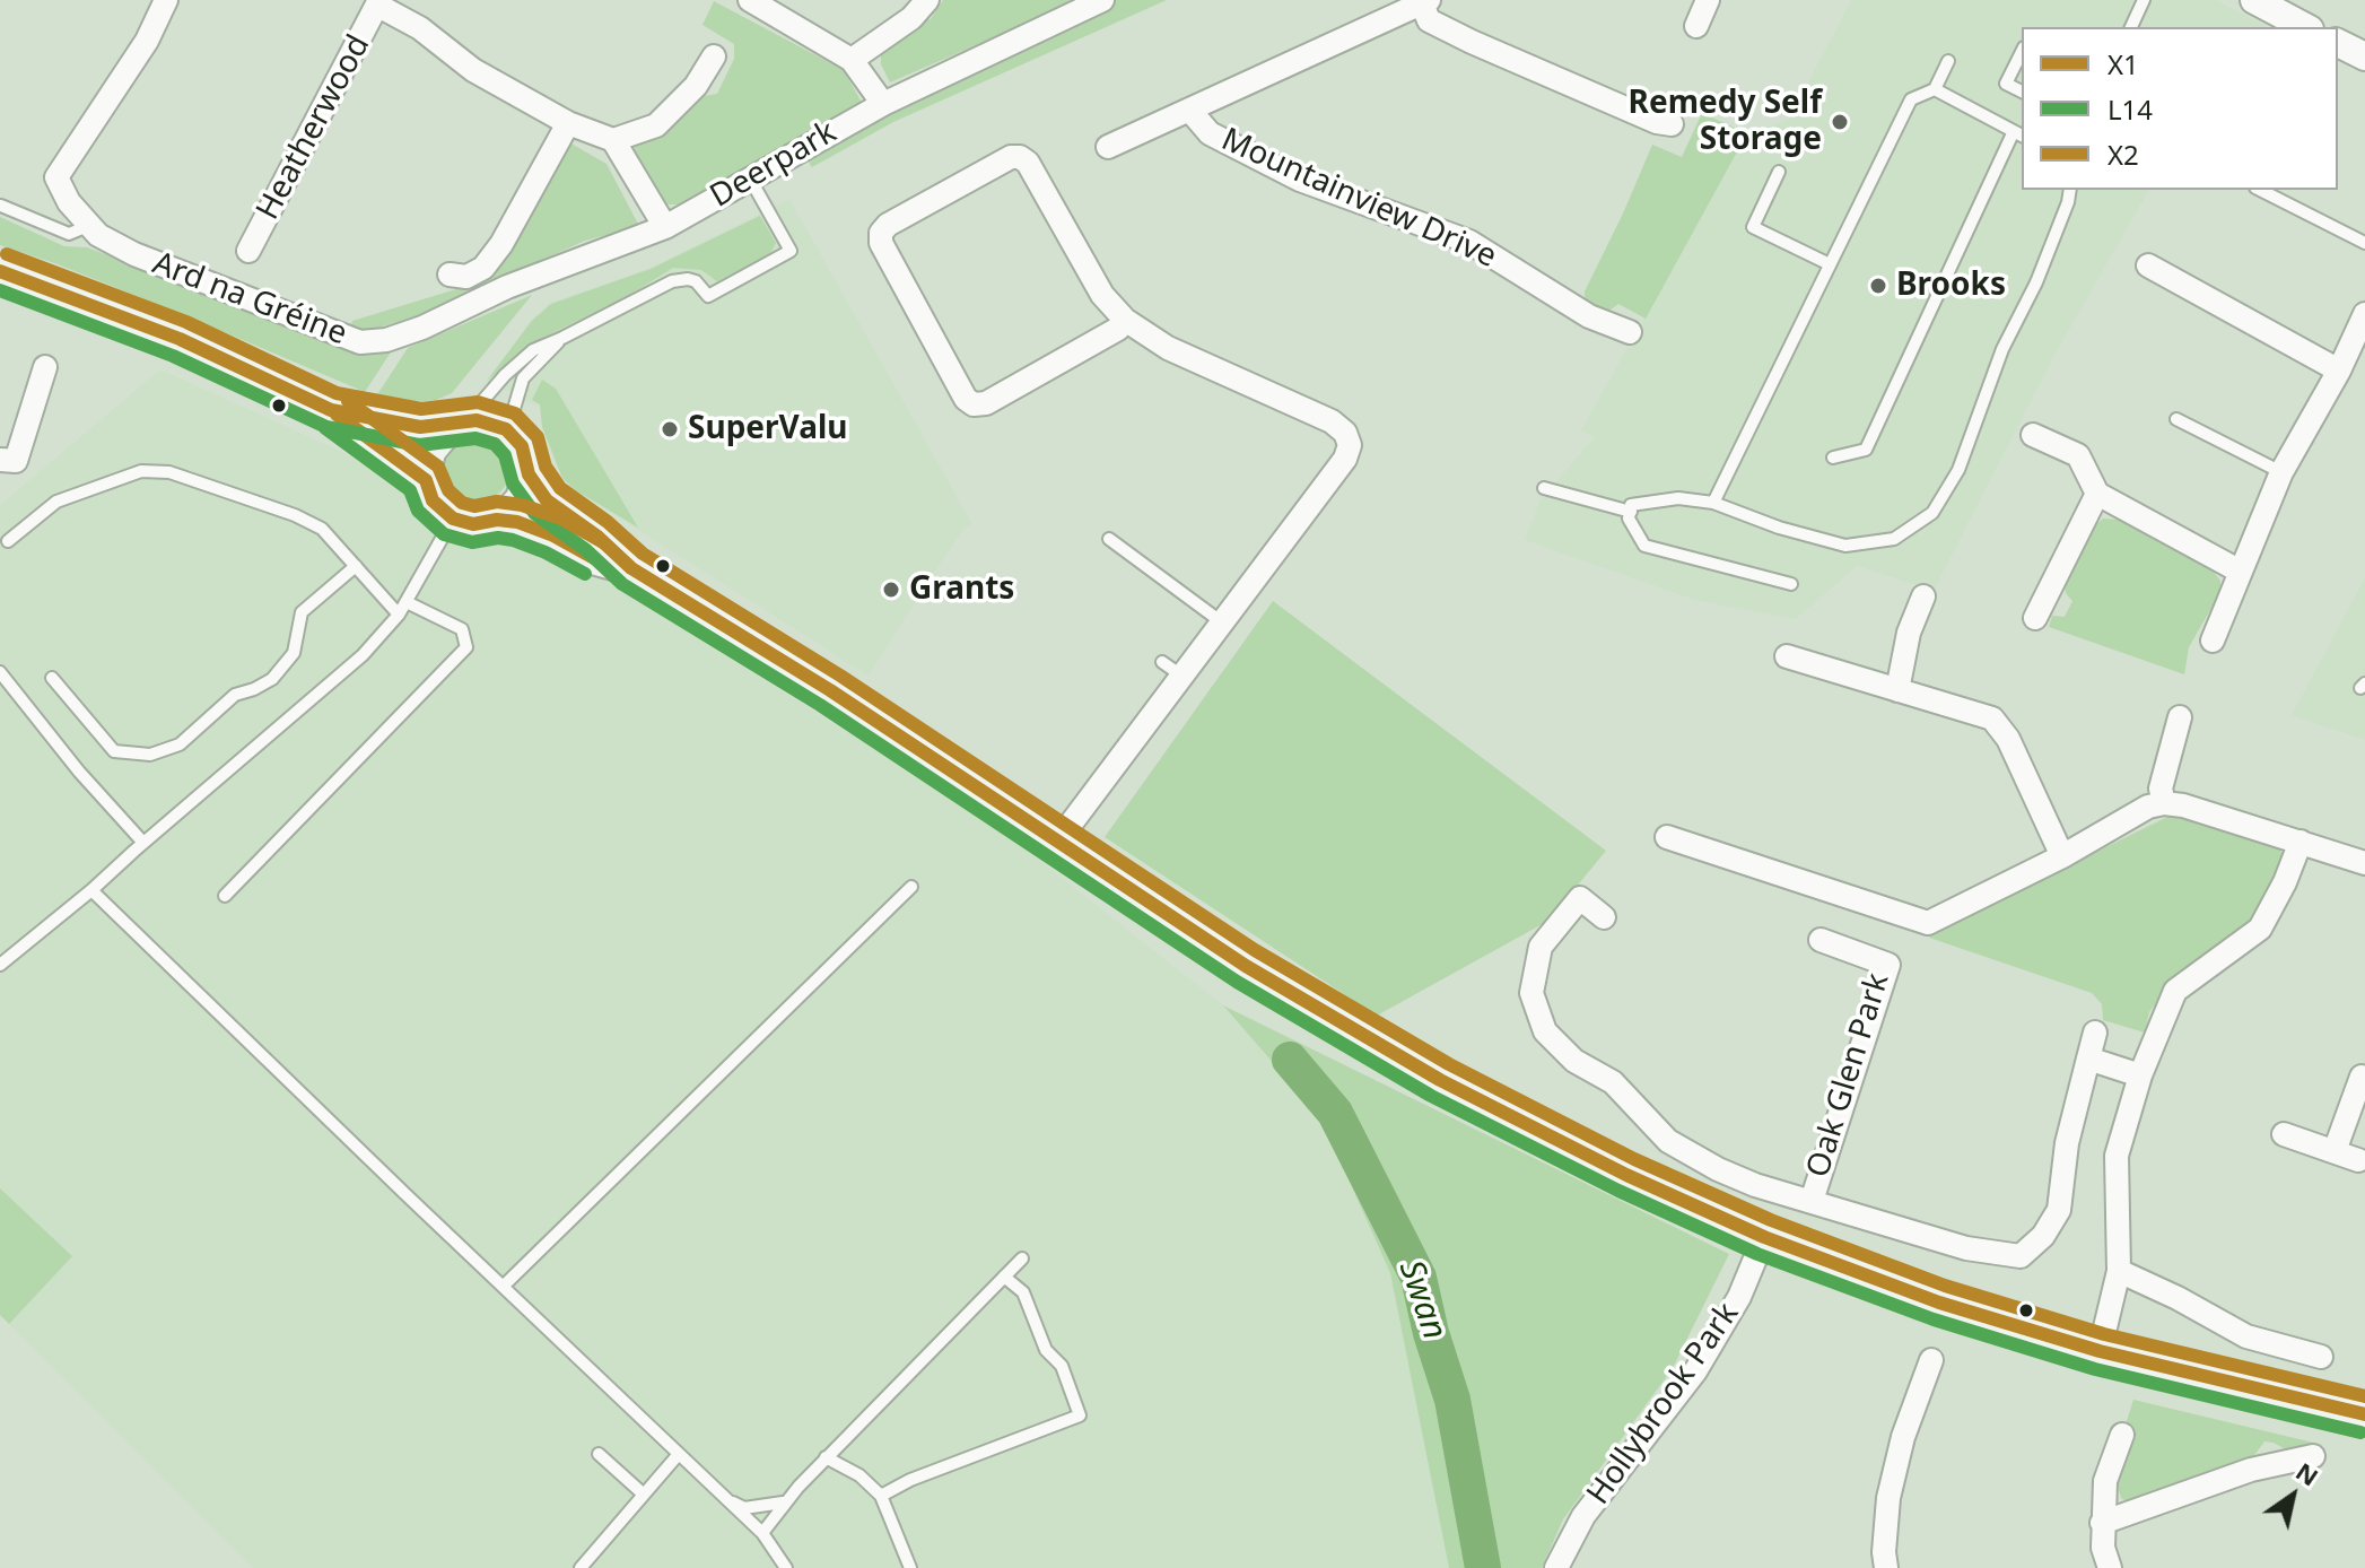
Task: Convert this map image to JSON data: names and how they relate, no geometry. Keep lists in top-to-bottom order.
{
  "streets": {
    "street": [
      "Heatherwood",
      "Deerpark",
      "Mountainview Drive",
      "Ard na Gréine",
      "Oak Glen Park",
      "Hollybrook Park"
    ]
  },
  "crossings": [
    ["Deerpark", "Ard na Gréine"]
  ],
  "water": ["Swan"],
  "places": [
    "Remedy Self Storage",
    "Brooks",
    "SuperValu",
    "Grants"
  ],
  "lines": ["transit line X2", "transit line X1", "transit line L14"],
  "legend": ["X1", "L14", "X2"],
  "north": "top right"
}
